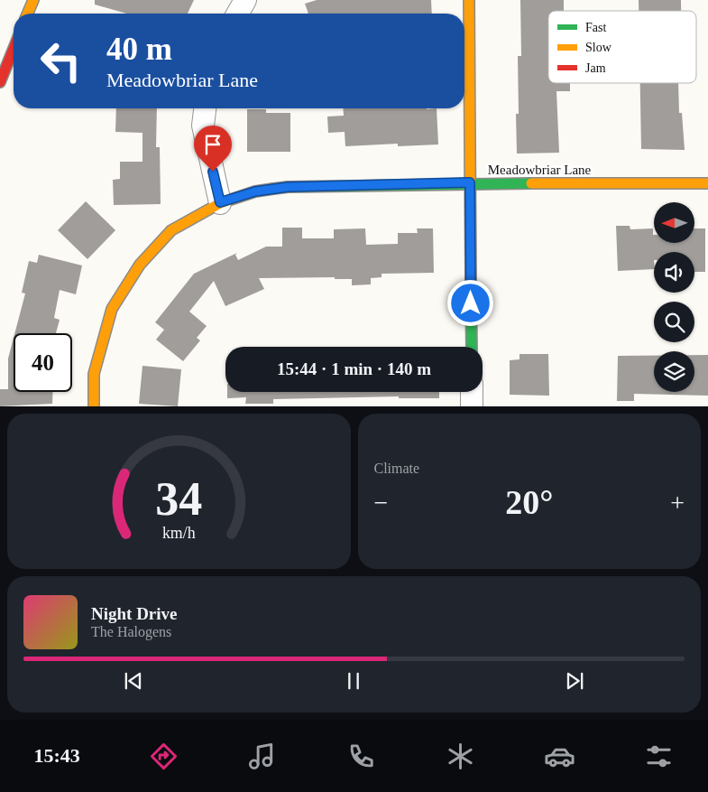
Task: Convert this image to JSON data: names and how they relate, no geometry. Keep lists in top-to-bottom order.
{
  "streets": {
    "street": ["Meadowbriar Lane"]
  },
  "legend": ["Fast", "Slow", "Jam"],
  "north": "left",
  "page": {
    "turn": ["40 m", "Meadowbriar Lane"],
    "limit": "40",
    "trip": "15:44 · 1 min · 140 m",
    "tile": "Climate",
    "heat": ["−", "20°", "+"],
    "song": ["Night Drive", "The Halogens"],
    "tabs": "15:43",
    "gauge": ["34", "km/h"]
  }
}
